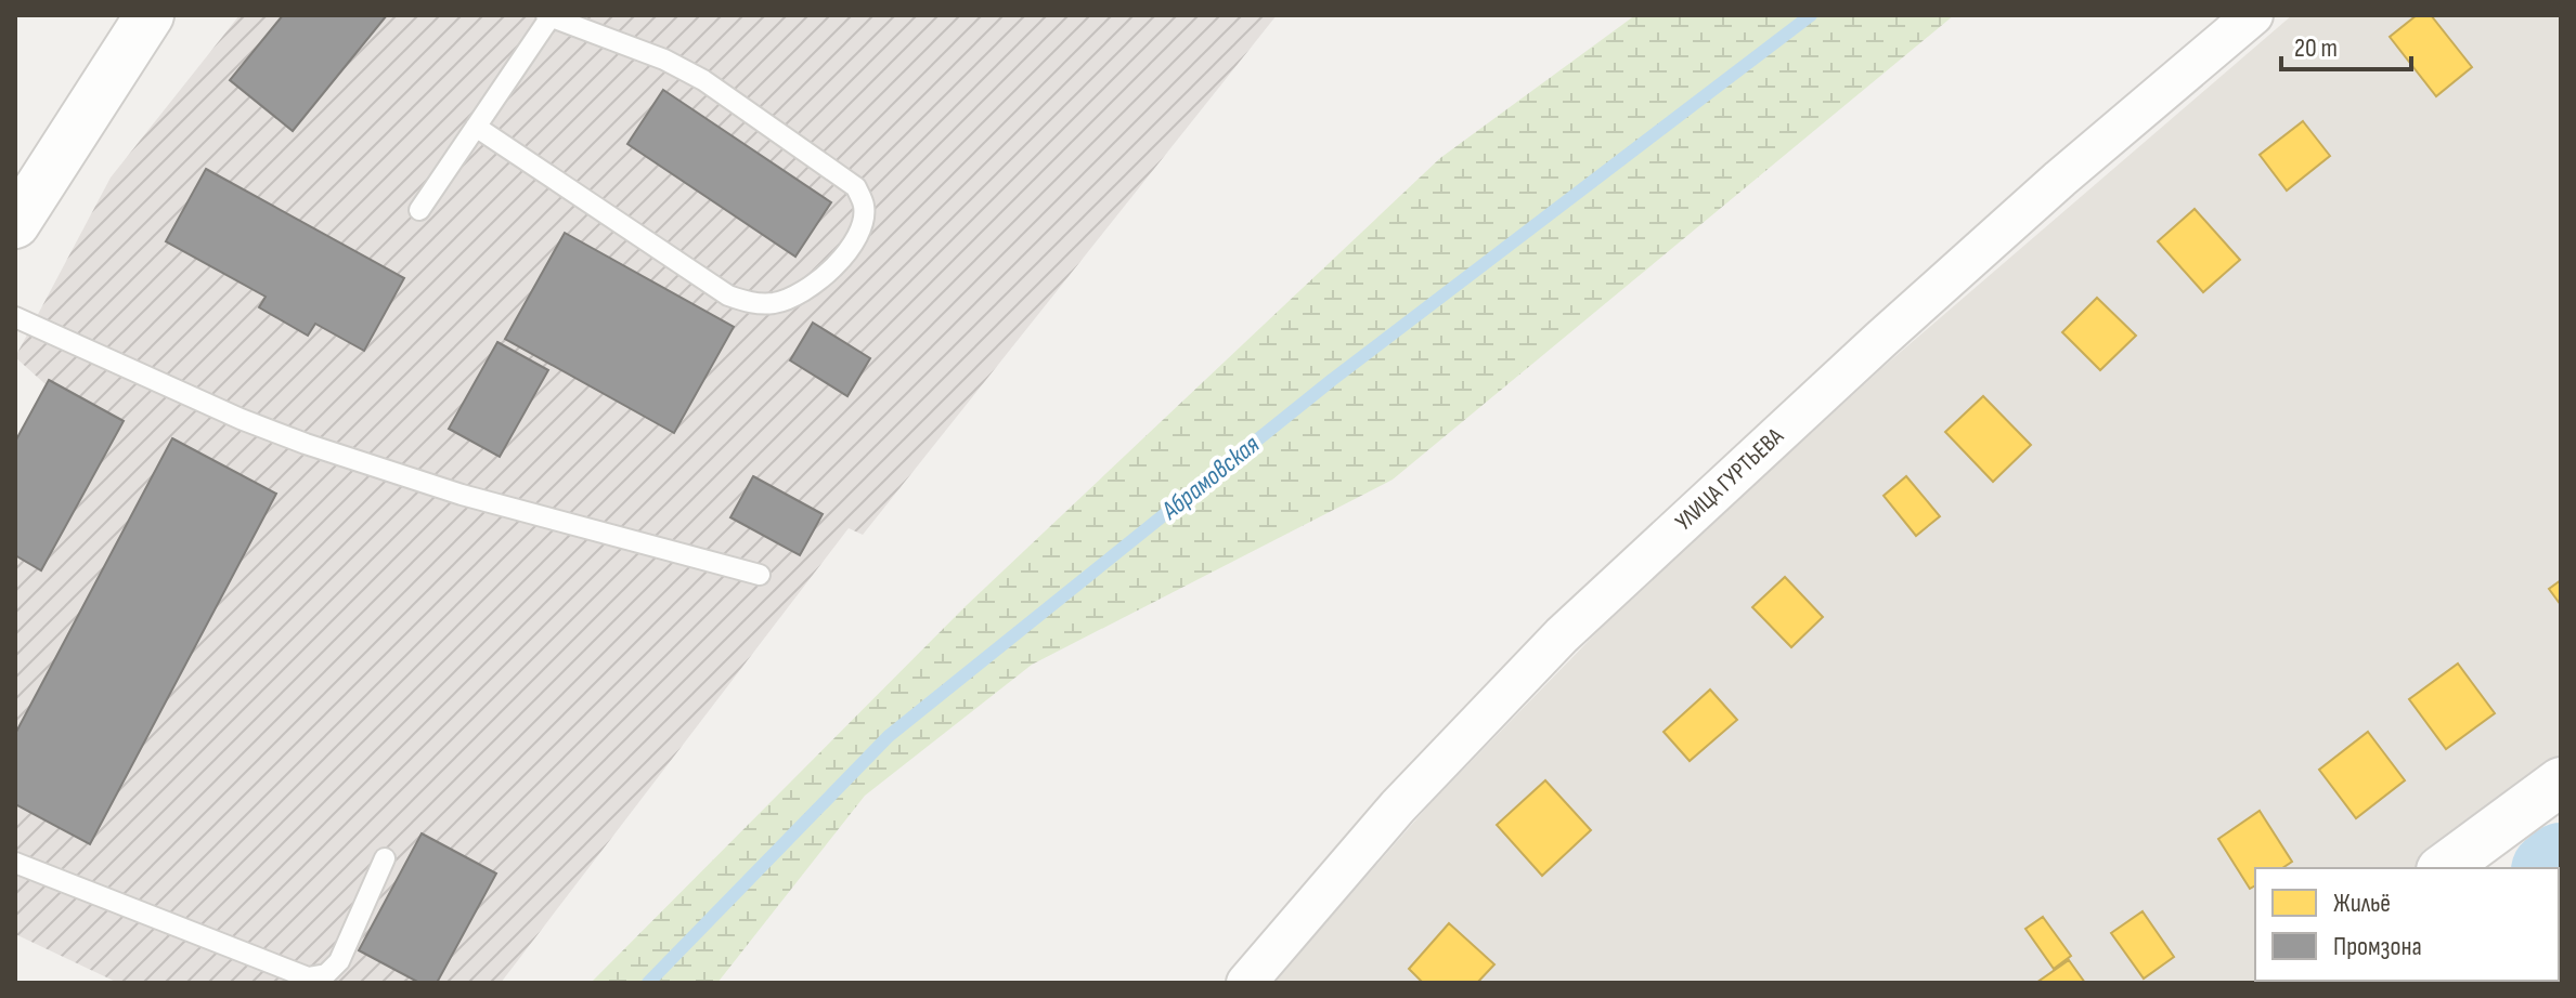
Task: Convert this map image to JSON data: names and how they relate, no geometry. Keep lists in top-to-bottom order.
{
  "streets": {
    "street": ["УЛИЦА ГУРТЬЕВА"]
  },
  "water": ["Абрамовская"],
  "legend": ["Жильё", "Промзона"],
  "scale_bar": "20 m"
}
